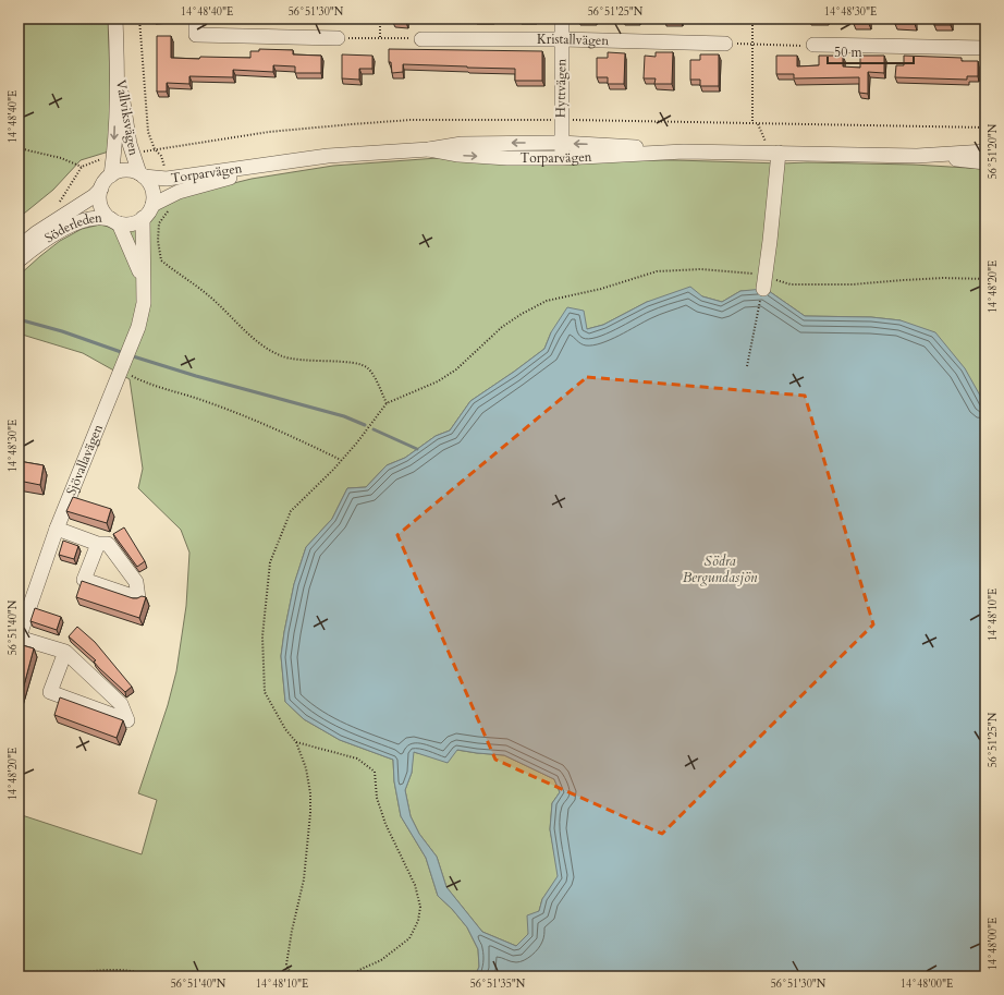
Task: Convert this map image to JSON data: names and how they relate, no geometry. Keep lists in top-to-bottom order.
{
  "streets": {
    "street": [
      "Kristallvägen",
      "Hyttvägen",
      "Vallviksvägen",
      "Torparvägen",
      "Söderleden",
      "Sjövallavägen"
    ]
  },
  "crossings": [
    ["Kristallvägen", "Hyttvägen"],
    ["Hyttvägen", "Torparvägen"],
    ["Vallviksvägen", "Torparvägen"],
    ["Vallviksvägen", "Söderleden"],
    ["Vallviksvägen", "Sjövallavägen"],
    ["Torparvägen", "Söderleden"],
    ["Torparvägen", "Sjövallavägen"],
    ["Söderleden", "Sjövallavägen"]
  ],
  "water": ["Södra Bergundasjön"],
  "scale_bar": "50 m",
  "coordinates": [
    "14°48'40\"E",
    "56°51'30\"N",
    "56°51'25\"N",
    "14°48'30\"E",
    "56°51'20\"N",
    "14°48'20\"E",
    "14°48'10\"E",
    "56°51'40\"N",
    "14°48'00\"E",
    "56°51'35\"N"
  ]
}
